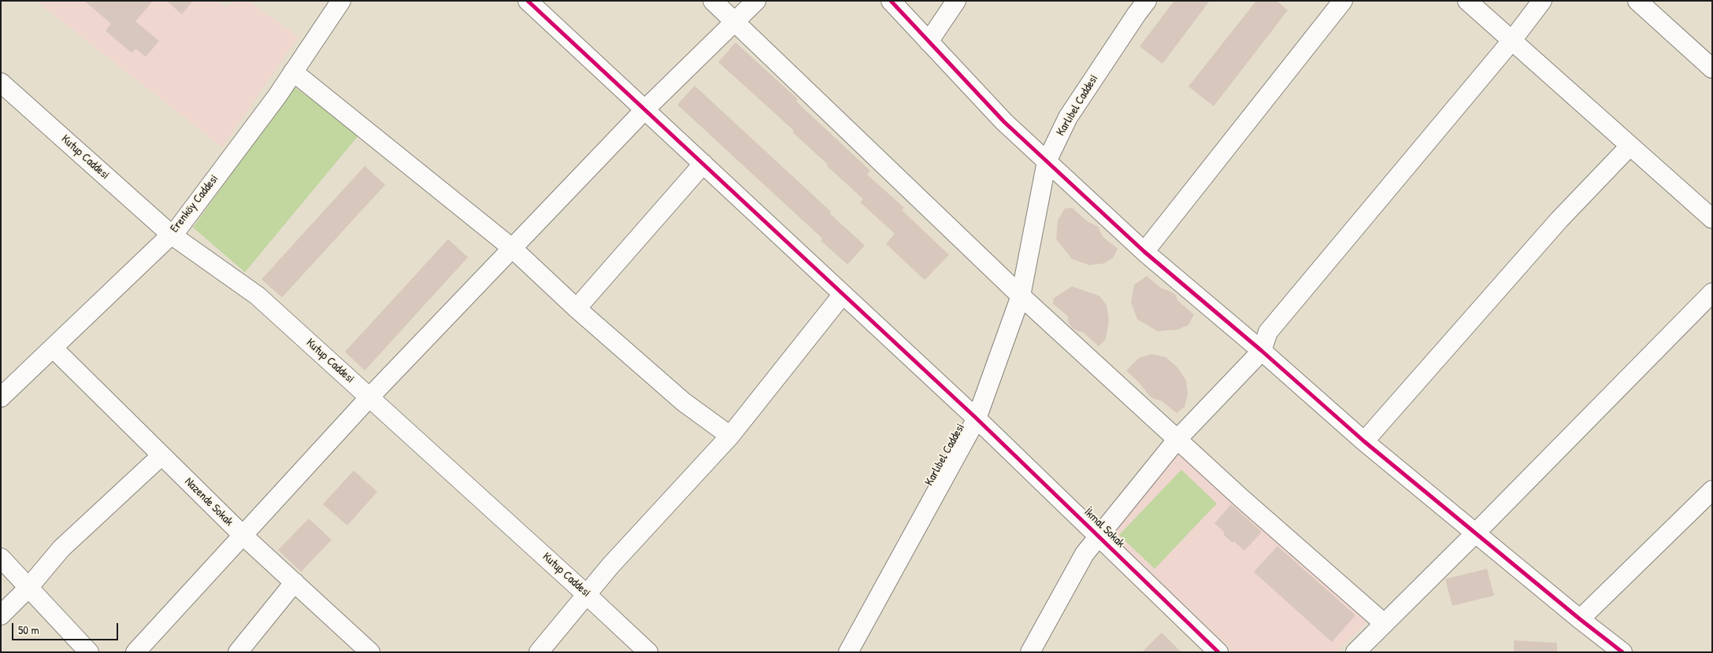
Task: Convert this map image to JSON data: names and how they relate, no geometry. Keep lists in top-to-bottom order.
{
  "streets": {
    "street": [
      "Karlıbel Caddesi",
      "Kutup Caddesi",
      "Erenköy Caddesi",
      "Nazende Sokak",
      "İkmal Sokak"
    ]
  },
  "crossings": [
    ["Karlıbel Caddesi", "İkmal Sokak"],
    ["Kutup Caddesi", "Erenköy Caddesi"],
    ["Erenköy Caddesi", "Nazende Sokak"]
  ],
  "scale_bar": "50 m"
}
